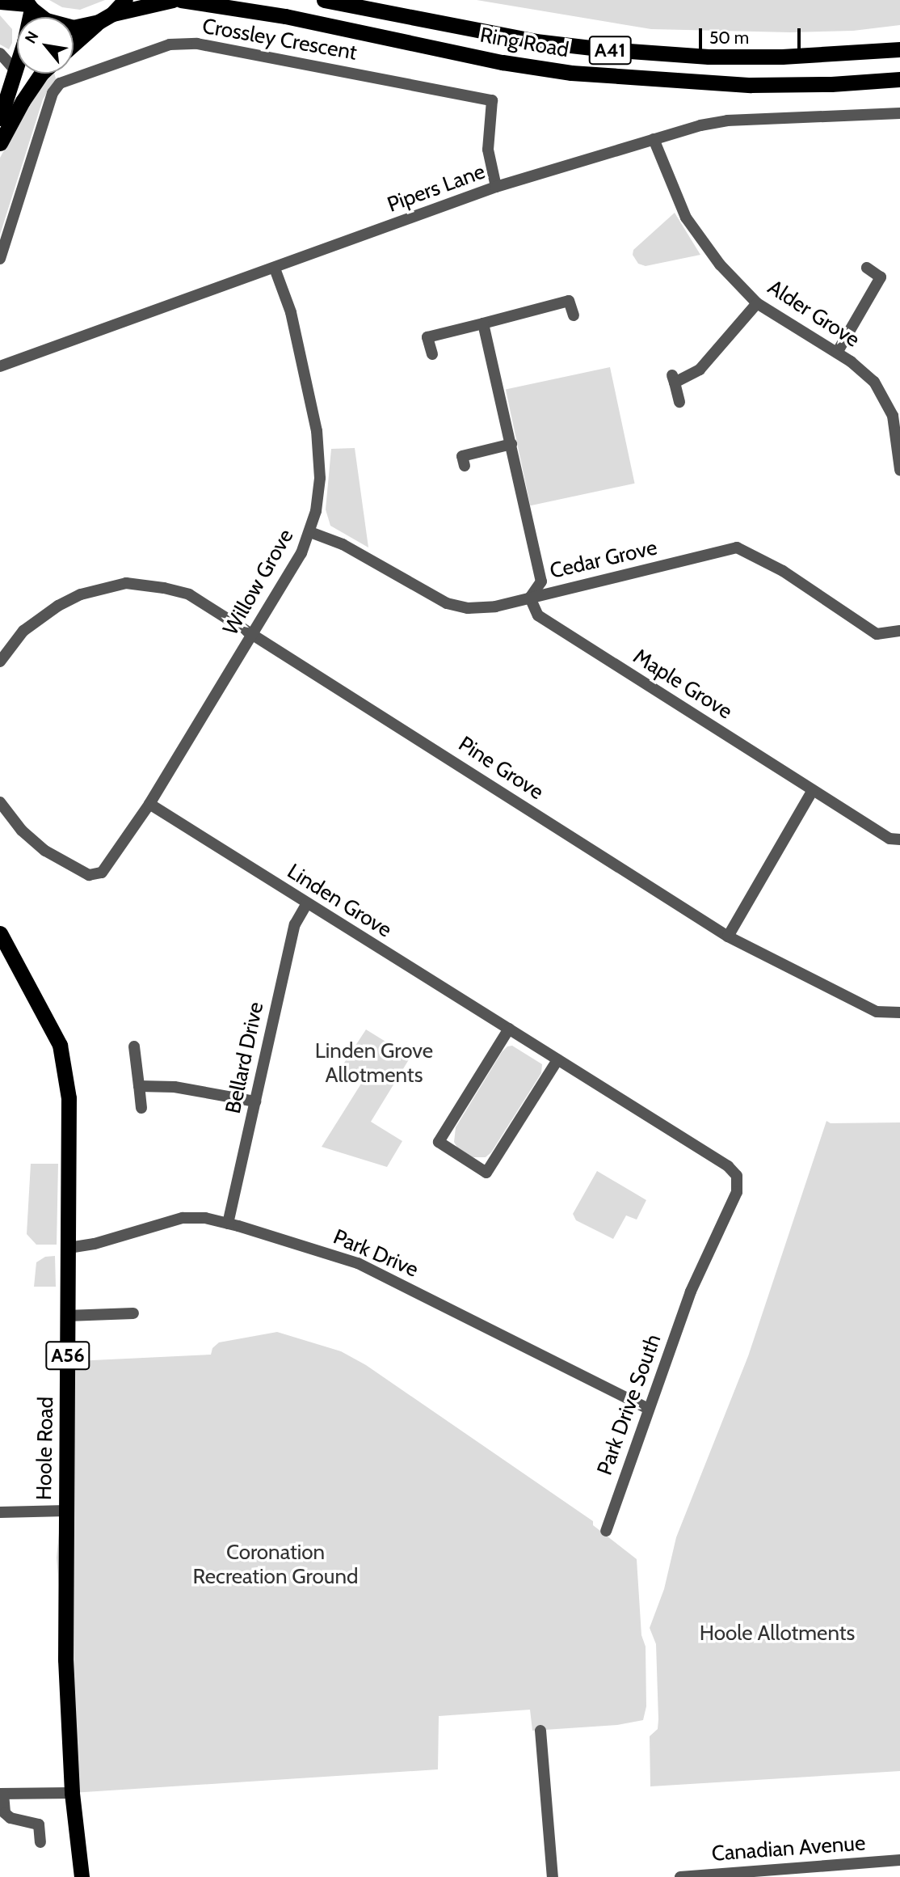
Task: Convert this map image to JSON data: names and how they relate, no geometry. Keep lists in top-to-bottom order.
{
  "streets": {
    "highway": [
      "Ring Road",
      "A41",
      "A56",
      "Hoole Road"
    ],
    "street": [
      "Crossley Crescent",
      "Pipers Lane",
      "Alder Grove",
      "Cedar Grove",
      "Willow Grove",
      "Maple Grove",
      "Pine Grove",
      "Linden Grove",
      "Bellard Drive",
      "Park Drive",
      "Park Drive South",
      "Canadian Avenue"
    ]
  },
  "crossings": [
    ["Crossley Crescent", "Pipers Lane"],
    ["Pipers Lane", "Alder Grove"],
    ["Pipers Lane", "Willow Grove"],
    ["Cedar Grove", "Willow Grove"],
    ["Cedar Grove", "Maple Grove"],
    ["Willow Grove", "Pine Grove"],
    ["Willow Grove", "Linden Grove"],
    ["Linden Grove", "Bellard Drive"],
    ["Linden Grove", "Park Drive South"],
    ["Bellard Drive", "Park Drive"],
    ["Park Drive", "Park Drive South"],
    ["Park Drive", "Hoole Road"]
  ],
  "parks": ["Linden Grove Allotments", "Coronation Recreation Ground", "Hoole Allotments"],
  "scale_bar": "50 m",
  "north": "top left"
}
